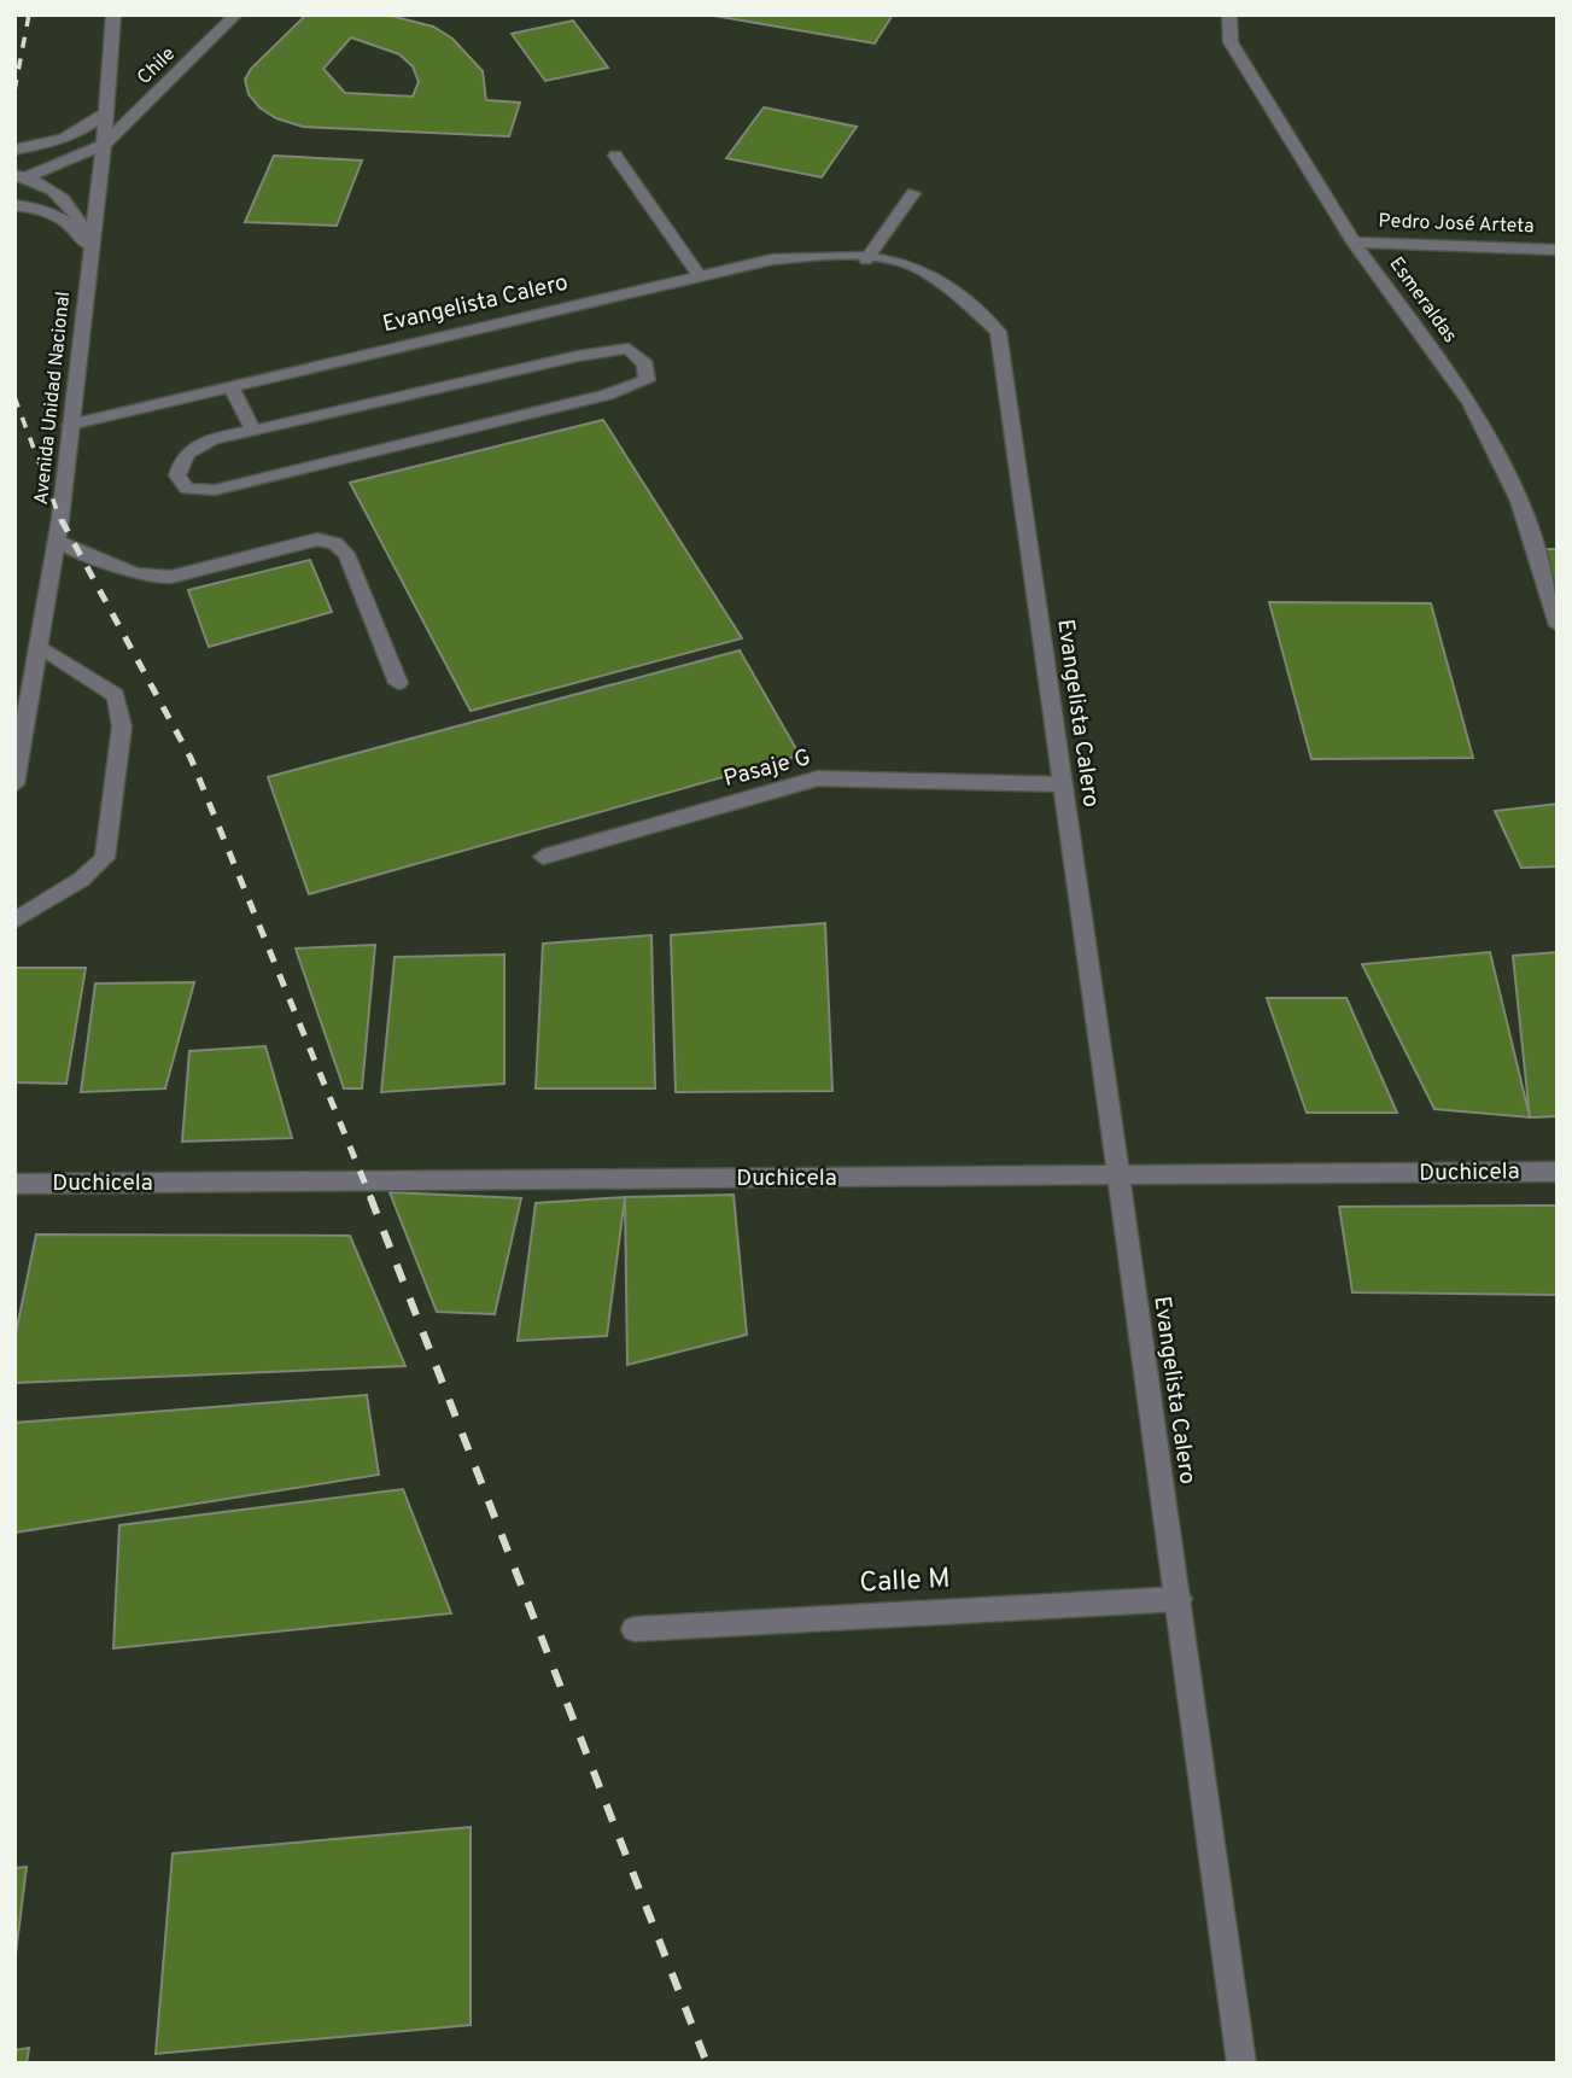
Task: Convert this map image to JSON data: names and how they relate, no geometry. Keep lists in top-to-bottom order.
{
  "streets": {
    "street": [
      "Chile",
      "Pedro José Arteta",
      "Esmeraldas",
      "Evangelista Calero",
      "Avenida Unidad Nacional",
      "Pasaje G",
      "Duchicela",
      "Calle M"
    ]
  },
  "crossings": [
    ["Chile", "Avenida Unidad Nacional"],
    ["Pedro José Arteta", "Esmeraldas"],
    ["Evangelista Calero", "Avenida Unidad Nacional"],
    ["Evangelista Calero", "Pasaje G"],
    ["Evangelista Calero", "Duchicela"],
    ["Evangelista Calero", "Calle M"]
  ]
}
